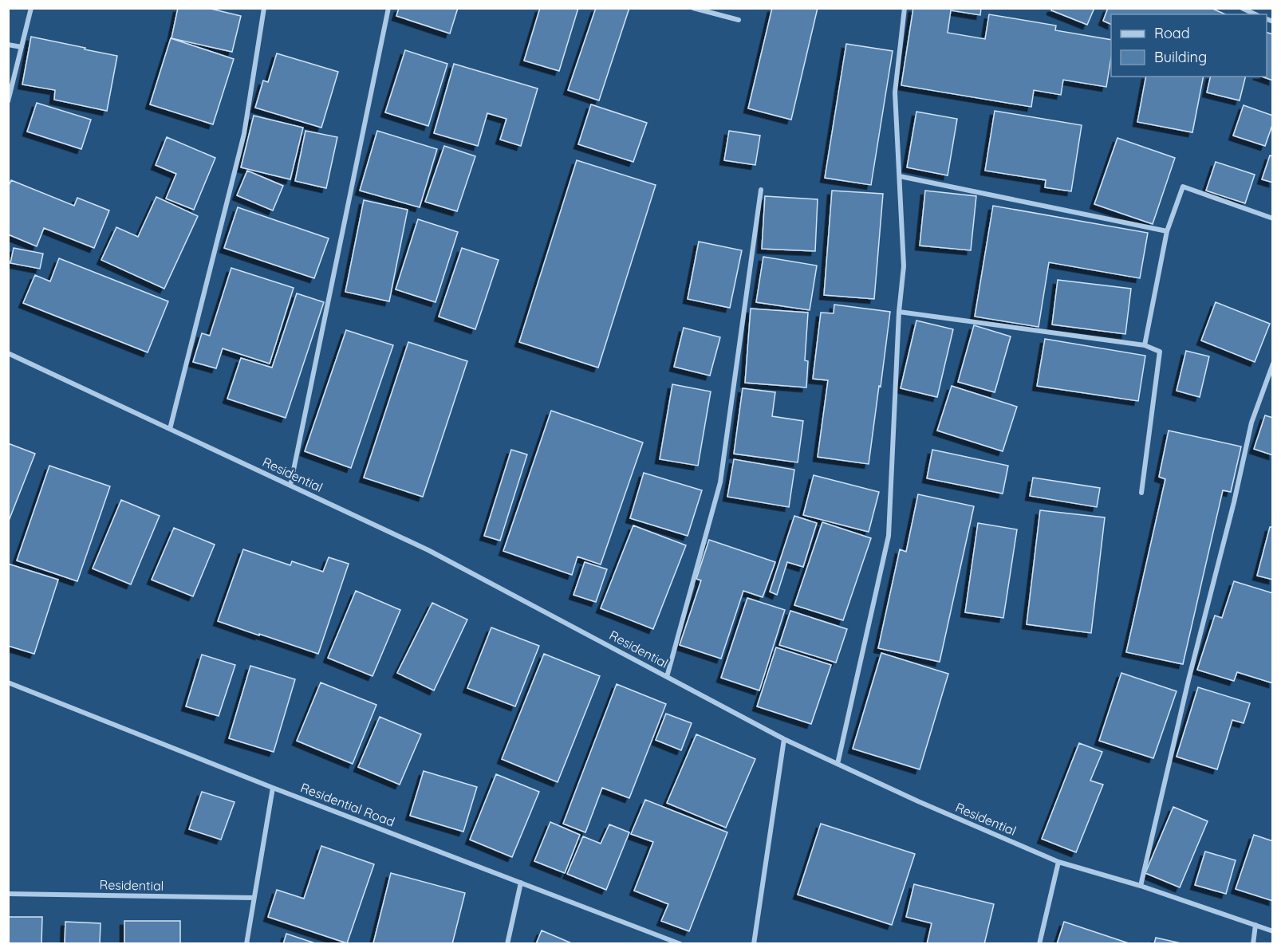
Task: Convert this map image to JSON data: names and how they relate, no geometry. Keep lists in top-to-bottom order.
{
  "streets": {
    "street": ["Residential", "Residential Road"]
  },
  "legend": ["Road", "Building"]
}
